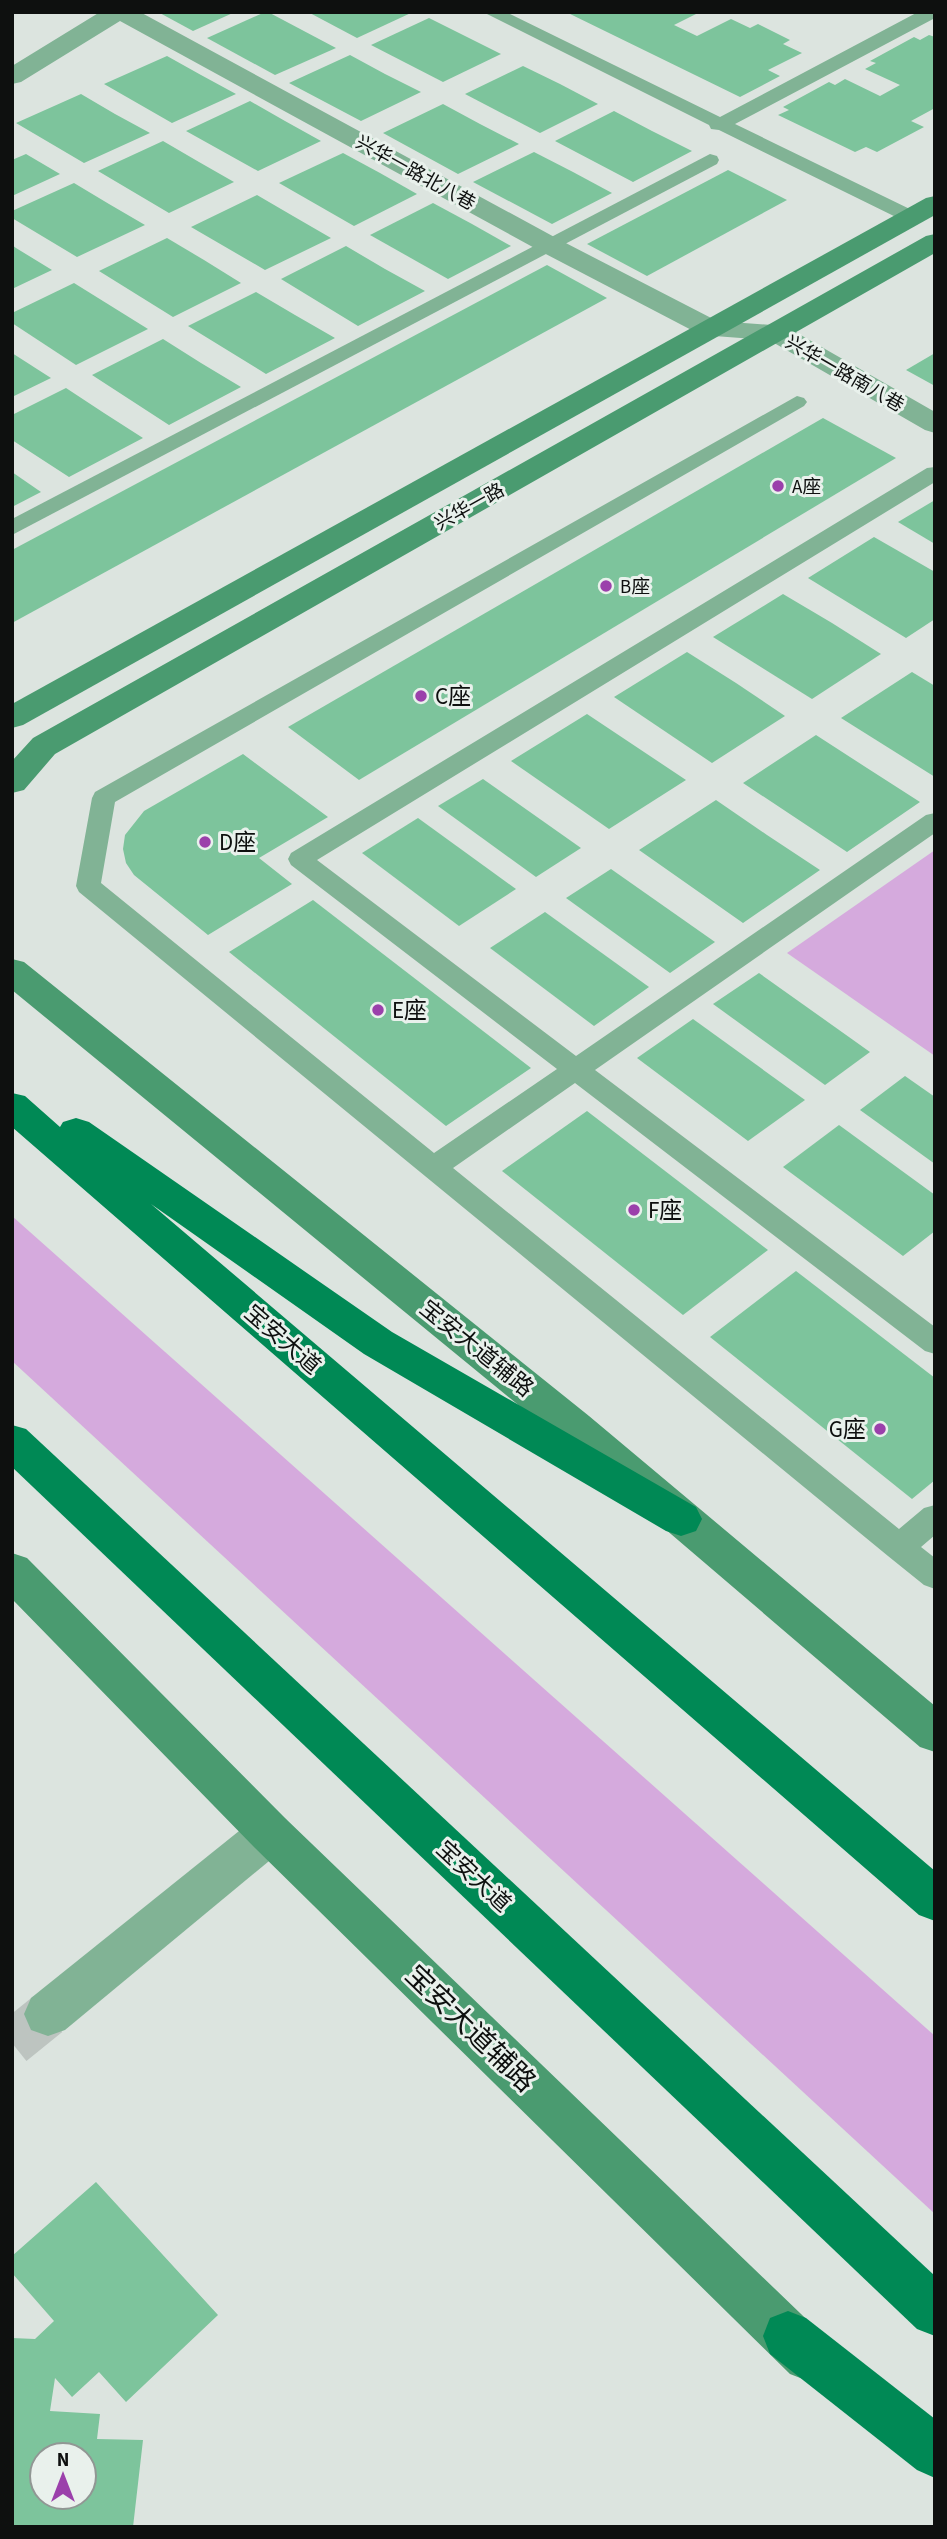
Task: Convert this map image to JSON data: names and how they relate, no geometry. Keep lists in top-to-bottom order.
{
  "streets": {
    "main road": ["宝安大道"],
    "street": [
      "兴华一路北八巷",
      "兴华一路南八巷",
      "兴华一路",
      "宝安大道辅路"
    ]
  },
  "crossings": [
    ["兴华一路北八巷", "兴华一路南八巷"],
    ["兴华一路北八巷", "兴华一路"],
    ["兴华一路南八巷", "兴华一路"]
  ],
  "places": [
    "A座",
    "B座",
    "C座",
    "D座",
    "E座",
    "F座",
    "G座"
  ],
  "north": "top"
}
